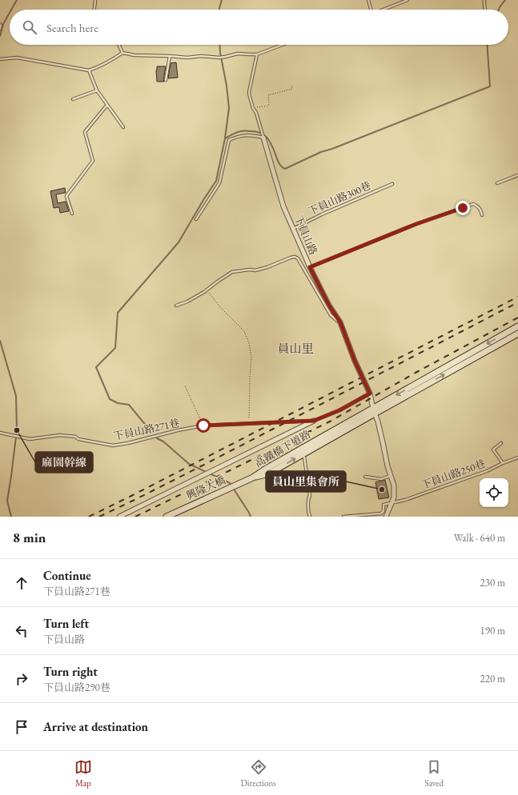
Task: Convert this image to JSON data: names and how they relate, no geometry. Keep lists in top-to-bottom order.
{
  "streets": {
    "street": ["下員山路", "高鐵橋下道路", "興隆大橋"],
    "lane": ["下員山路300巷", "下員山路271巷", "下員山路250巷"]
  },
  "crossings": [
    ["下員山路300巷", "下員山路"],
    ["下員山路", "下員山路271巷"],
    ["下員山路", "高鐵橋下道路"],
    ["下員山路", "下員山路250巷"],
    ["高鐵橋下道路", "興隆大橋"]
  ],
  "districts": ["員山里"],
  "places": ["麻園幹線", "員山里集會所"],
  "page": {
    "search": "Search here",
    "heading": ["8 min", "Walk · 640 m"],
    "list": [
      ["Continue", "下員山路271巷", "230 m"],
      ["Turn left", "下員山路", "190 m"],
      ["Turn right", "下員山路290巷", "220 m"],
      "Arrive at destination"
    ],
    "nav": ["Map", "Directions", "Saved"]
  }
}
